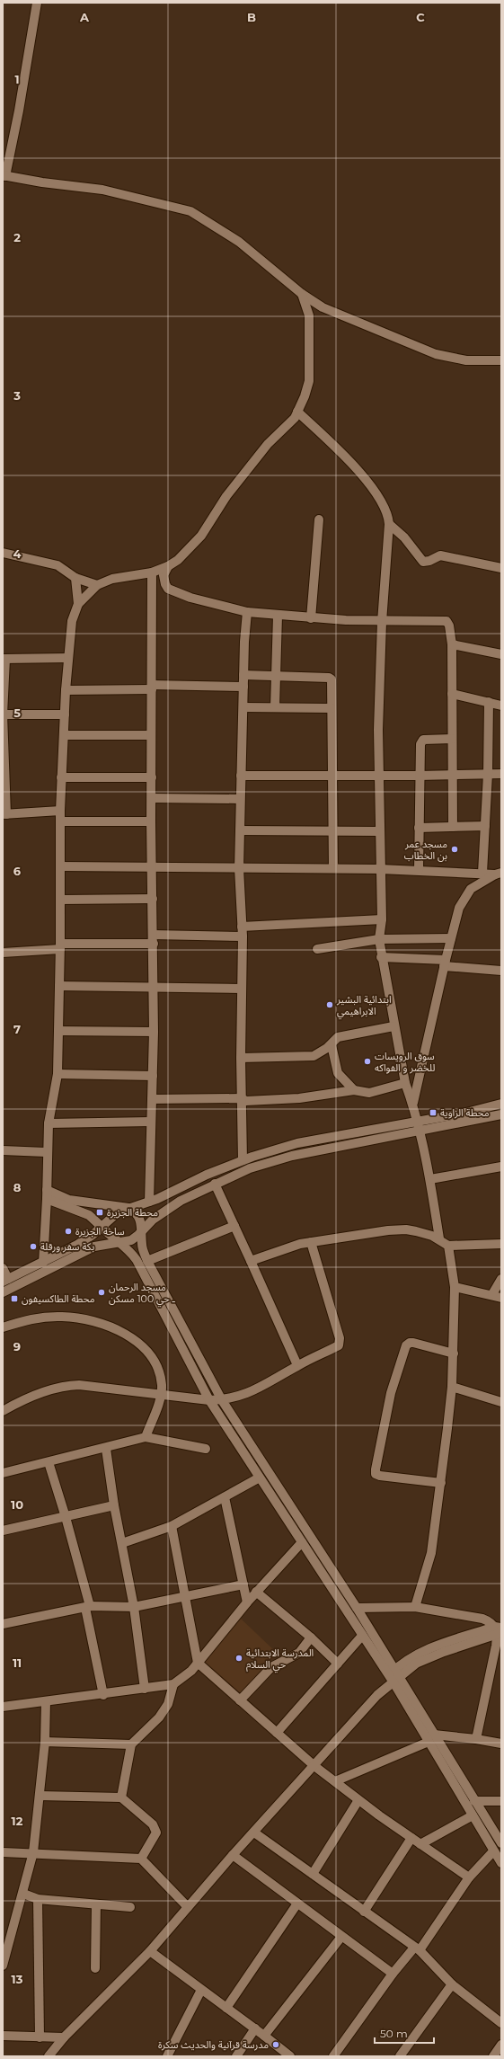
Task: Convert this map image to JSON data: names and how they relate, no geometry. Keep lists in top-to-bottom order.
{
  "places": {
    "other": [
      "مسجد عمر بن الخطاب",
      "ابتدائية البشير الابراهيمي",
      "سوق الرويسات للخضر و الفواكه",
      "ساحة الجزيرة",
      "بكة سفر ورقلة",
      "مسجد الرحمان ـ حي 100 مسكن",
      "المدرسة الابتدائية حي السلام",
      "مدرسة قرآنية والحديث سكرة"
    ],
    "transit": ["محطة الزاوية", "محطة الجزيرة", "محطة الطاكسيفون"]
  },
  "scale_bar": "50 m",
  "grid": {
    "columns": ["A", "B", "C"],
    "rows": [
      "1",
      "2",
      "3",
      "4",
      "5",
      "6",
      "7",
      "8",
      "9",
      "10",
      "11",
      "12",
      "13"
    ]
  }
}
